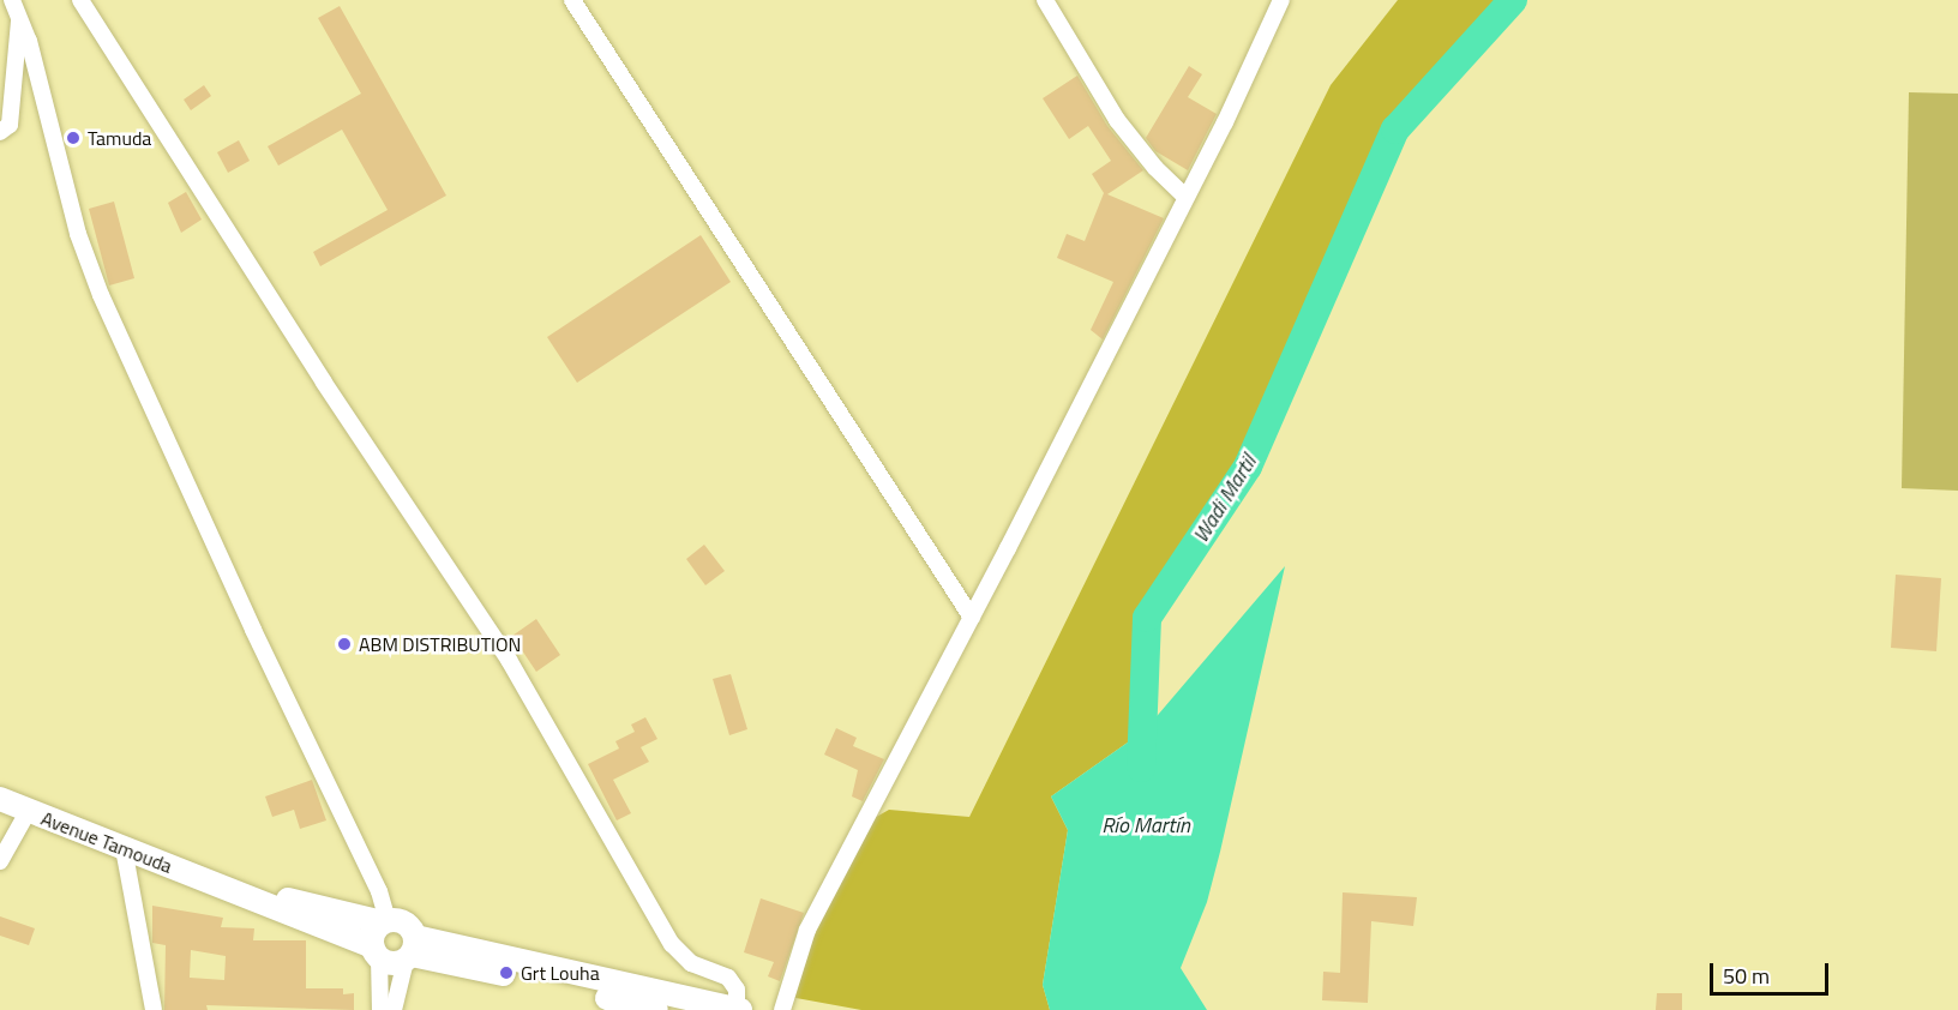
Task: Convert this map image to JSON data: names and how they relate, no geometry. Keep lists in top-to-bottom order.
{
  "streets": {
    "highway": ["Avenue Tamouda"]
  },
  "water": ["Wadi Martil", "Río Martín"],
  "places": ["Tamuda", "ABM DISTRIBUTION", "Grt Louha"],
  "scale_bar": "50 m"
}
